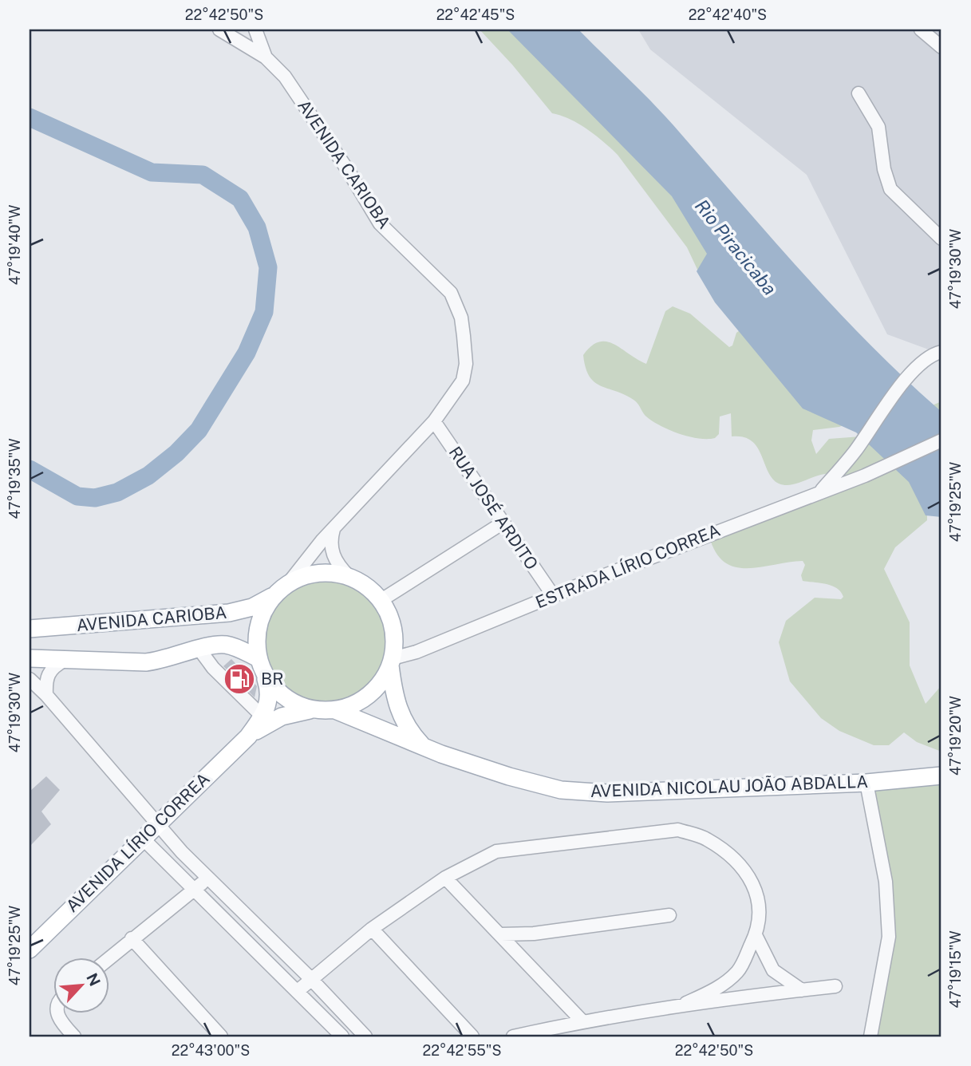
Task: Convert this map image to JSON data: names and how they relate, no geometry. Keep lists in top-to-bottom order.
{
  "streets": {
    "main road": ["AVENIDA CARIOBA", "AVENIDA NICOLAU JOÃO ABDALLA", "AVENIDA LÍRIO CORREA"],
    "street": ["RUA JOSÉ ARDITO", "ESTRADA LÍRIO CORREA"]
  },
  "crossings": [
    ["AVENIDA CARIOBA", "RUA JOSÉ ARDITO"],
    ["AVENIDA CARIOBA", "ESTRADA LÍRIO CORREA"],
    ["AVENIDA CARIOBA", "AVENIDA NICOLAU JOÃO ABDALLA"],
    ["AVENIDA CARIOBA", "AVENIDA LÍRIO CORREA"],
    ["RUA JOSÉ ARDITO", "ESTRADA LÍRIO CORREA"],
    ["ESTRADA LÍRIO CORREA", "AVENIDA NICOLAU JOÃO ABDALLA"],
    ["ESTRADA LÍRIO CORREA", "AVENIDA LÍRIO CORREA"],
    ["AVENIDA NICOLAU JOÃO ABDALLA", "AVENIDA LÍRIO CORREA"]
  ],
  "water": ["Rio Piracicaba"],
  "places": {
    "fuel station": ["BR"]
  },
  "north": "top right",
  "coordinates": [
    "22°42'50\"S",
    "22°42'45\"S",
    "22°42'40\"S",
    "47°19'40\"W",
    "47°19'30\"W",
    "47°19'35\"W",
    "47°19'25\"W",
    "47°19'20\"W",
    "47°19'15\"W",
    "22°43'00\"S",
    "22°42'55\"S"
  ]
}
